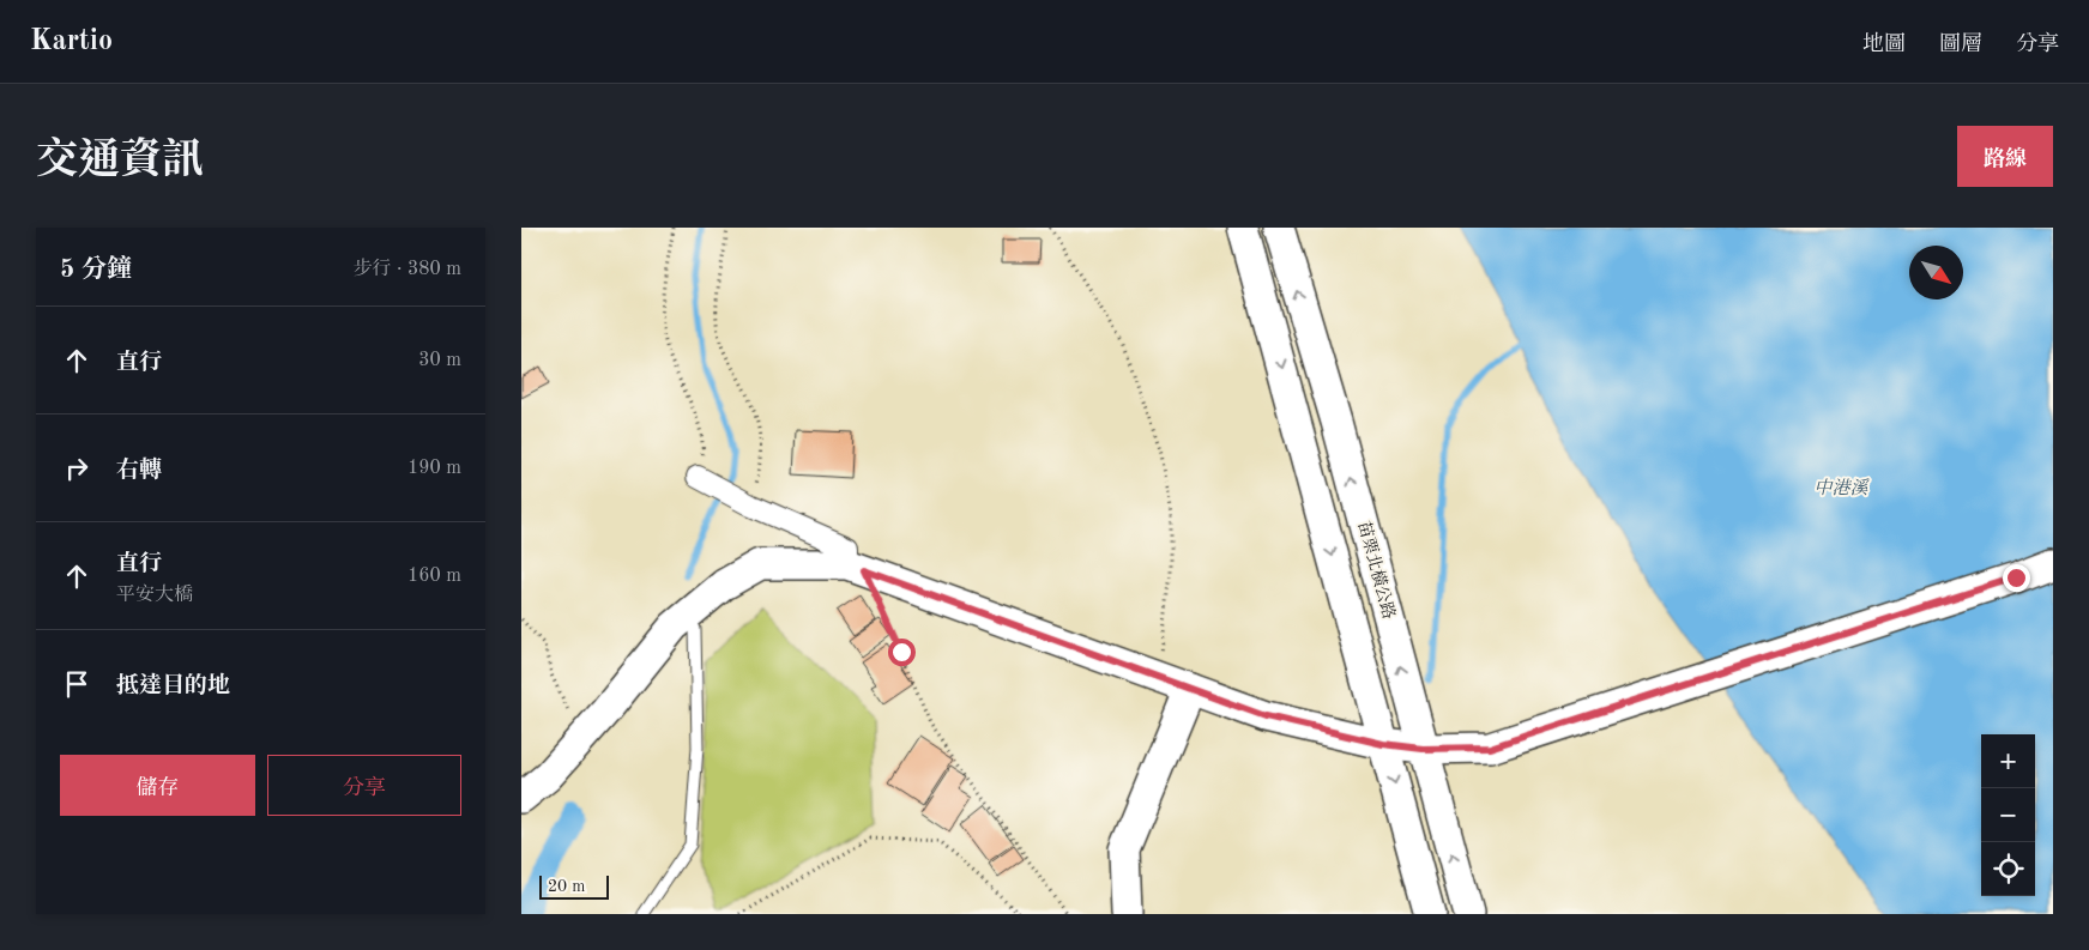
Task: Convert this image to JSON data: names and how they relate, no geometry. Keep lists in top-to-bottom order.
{
  "streets": {
    "street": ["苗栗北橫公路"]
  },
  "water": ["中港溪"],
  "scale_bar": "20 m",
  "north": "bottom right",
  "page": {
    "header": "Kartio",
    "nav": ["地圖", "圖層", "分享"],
    "title": "交通資訊",
    "buttons": [
      "路線",
      ["儲存", "分享"]
    ],
    "heading": ["5 分鐘", "步行 · 380 m"],
    "list": [
      ["直行", "30 m"],
      ["右轉", "190 m"],
      ["直行", "平安大橋", "160 m"],
      "抵達目的地"
    ],
    "map_buttons": ["+", "−"],
    "scale": "20 m"
  }
}
